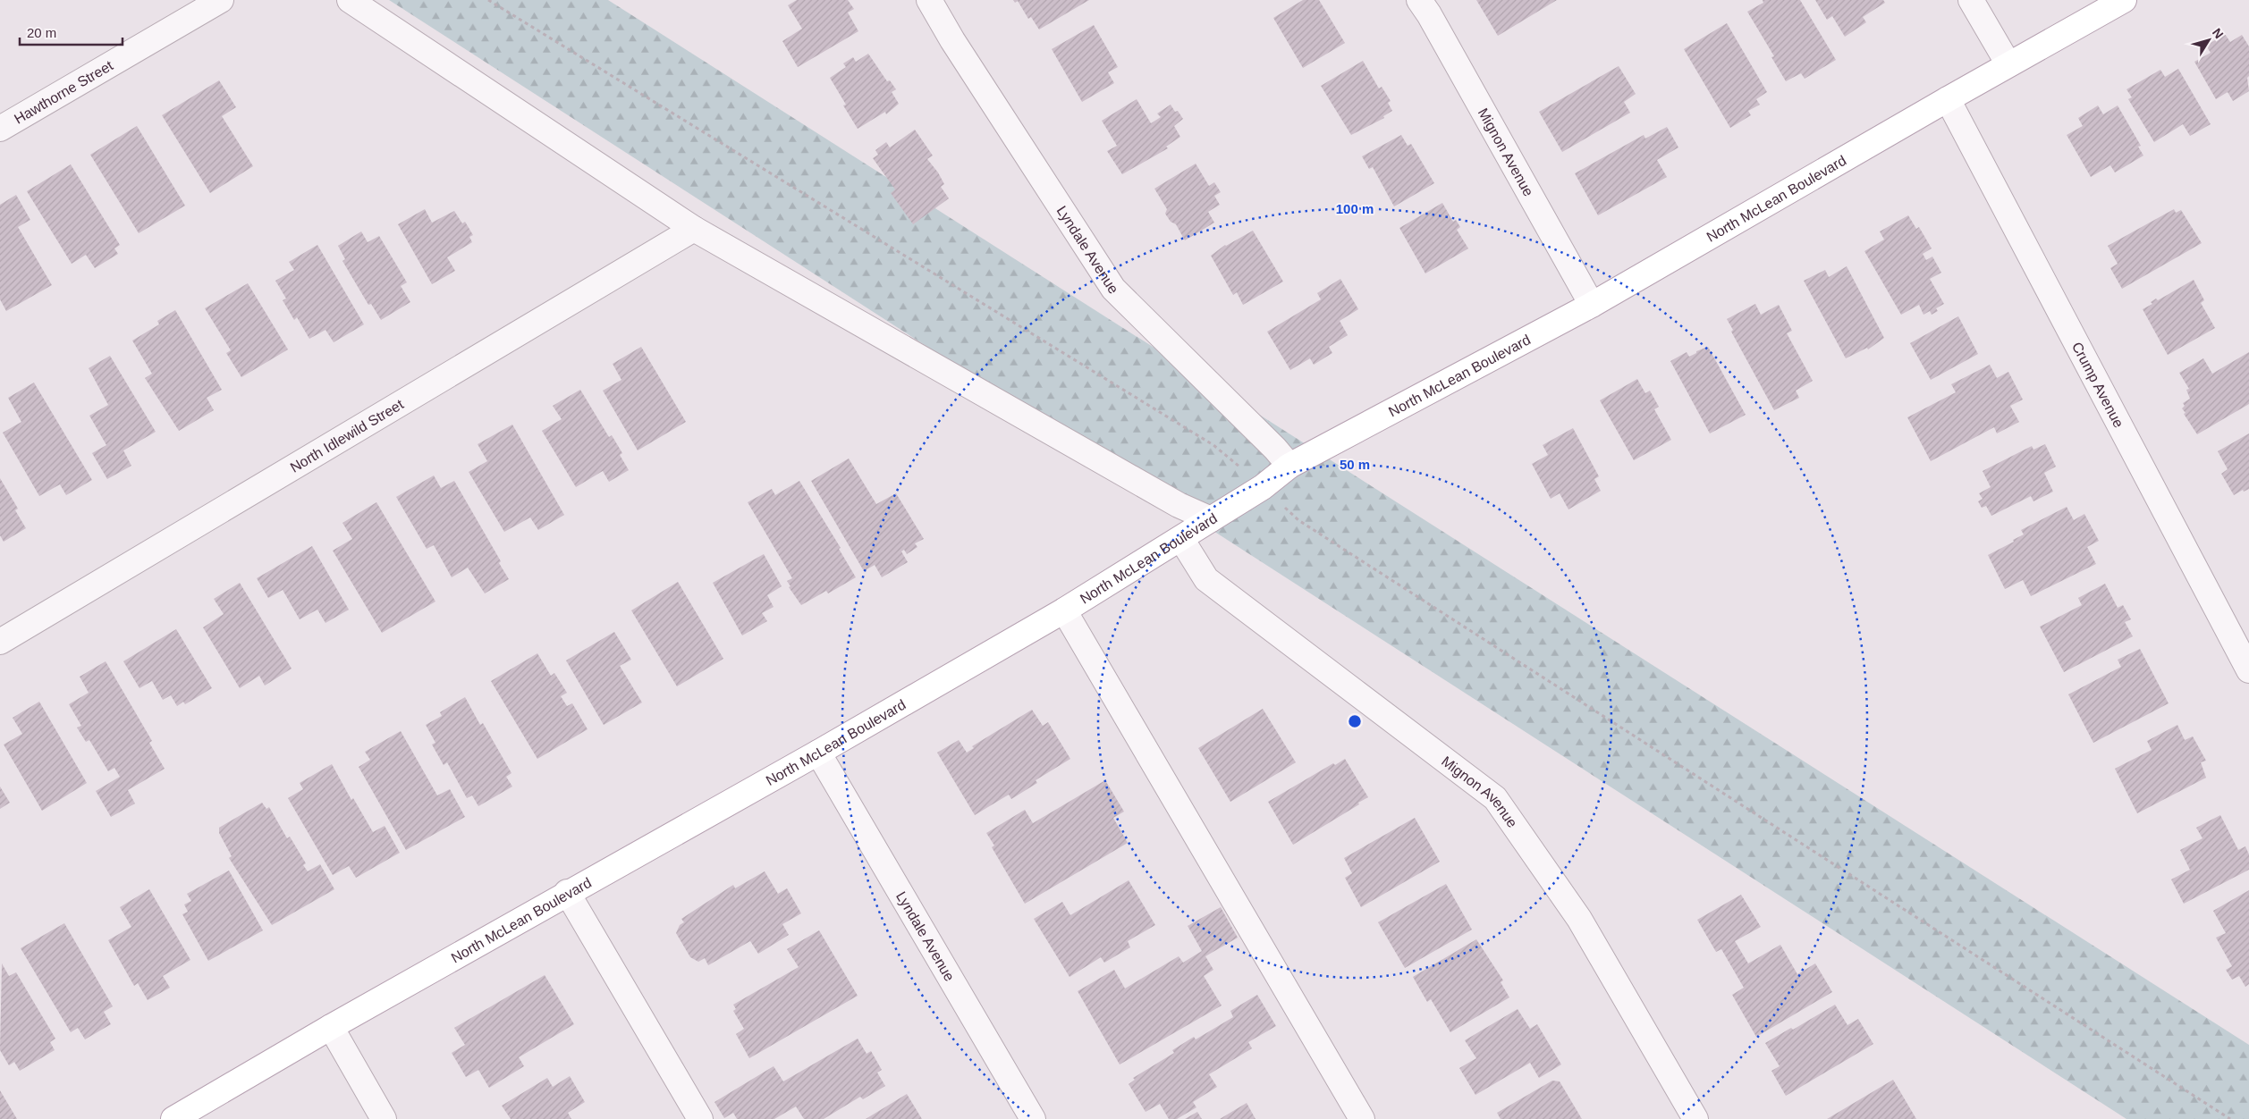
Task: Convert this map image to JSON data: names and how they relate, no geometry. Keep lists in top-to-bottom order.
{
  "streets": {
    "main road": ["North McLean Boulevard"],
    "street": [
      "Hawthorne Street",
      "Mignon Avenue",
      "Lyndale Avenue",
      "Crump Avenue",
      "North Idlewild Street"
    ]
  },
  "crossings": [
    ["Mignon Avenue", "North McLean Boulevard"],
    ["North McLean Boulevard", "Lyndale Avenue"],
    ["North McLean Boulevard", "Crump Avenue"]
  ],
  "scale_bar": "20 m",
  "north": "top right",
  "rings": ["100 m", "50 m"]
}
